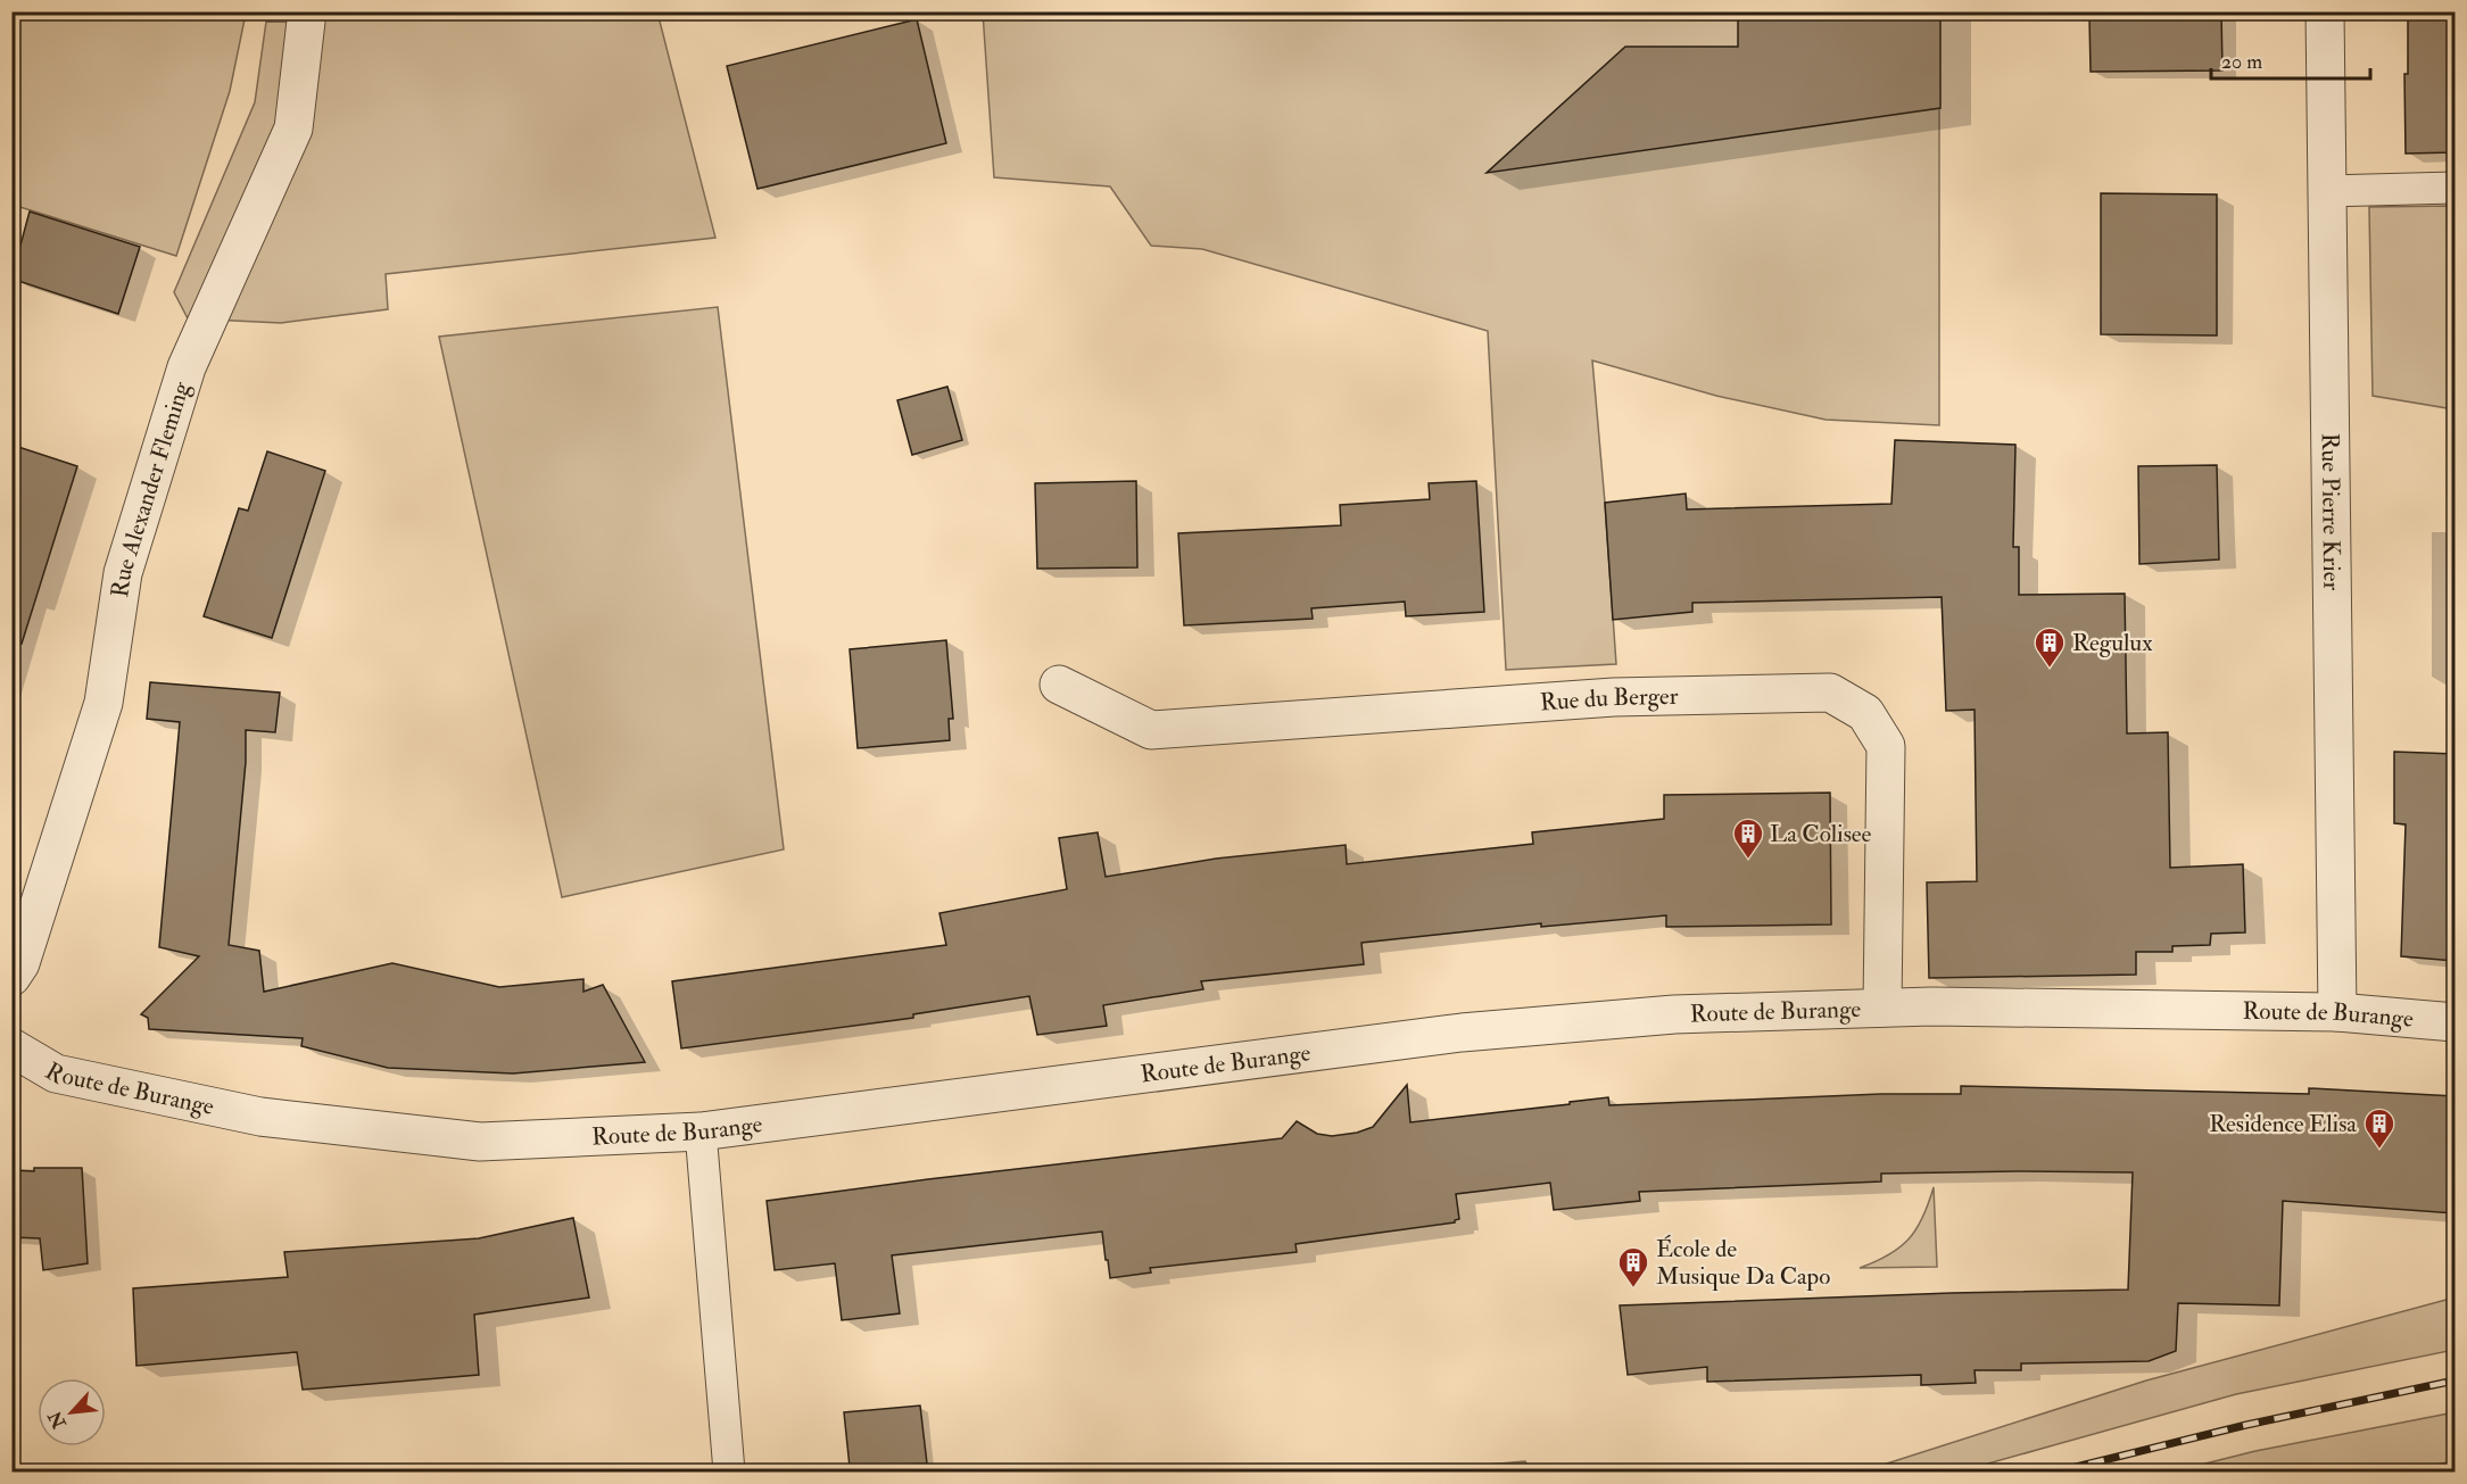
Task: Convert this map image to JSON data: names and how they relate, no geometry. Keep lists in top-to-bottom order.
{
  "streets": {
    "street": [
      "Rue Alexander Fleming",
      "Rue Pierre Krier",
      "Rue du Berger",
      "Route de Burange"
    ]
  },
  "crossings": [
    ["Rue Pierre Krier", "Route de Burange"],
    ["Rue du Berger", "Route de Burange"]
  ],
  "places": {
    "building": [
      "Regulux",
      "La Colisee",
      "Residence Elisa",
      "École de Musique Da Capo"
    ]
  },
  "scale_bar": "20 m",
  "north": "bottom left"
}
